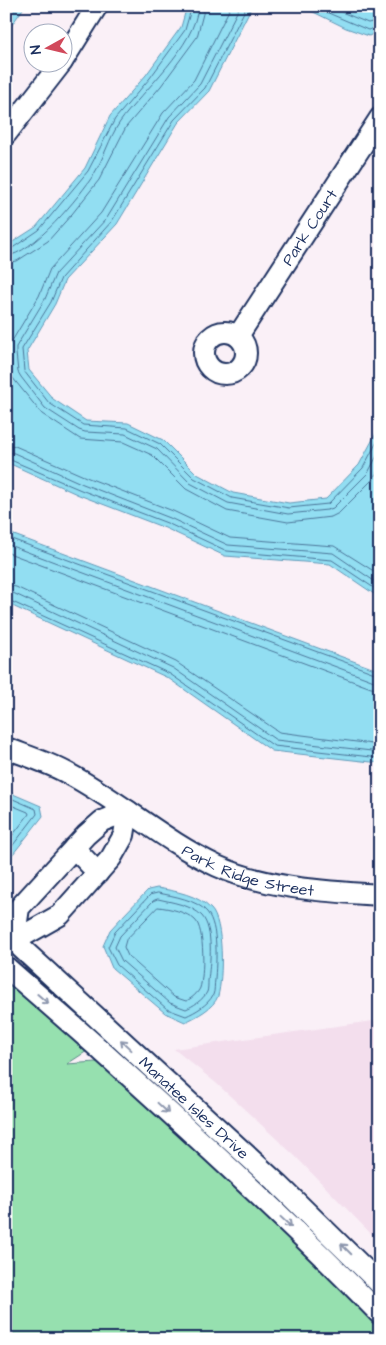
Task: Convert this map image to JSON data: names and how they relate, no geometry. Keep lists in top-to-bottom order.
{
  "streets": {
    "street": ["Park Court", "Park Ridge Street", "Manatee Isles Drive"]
  },
  "north": "left"
}
